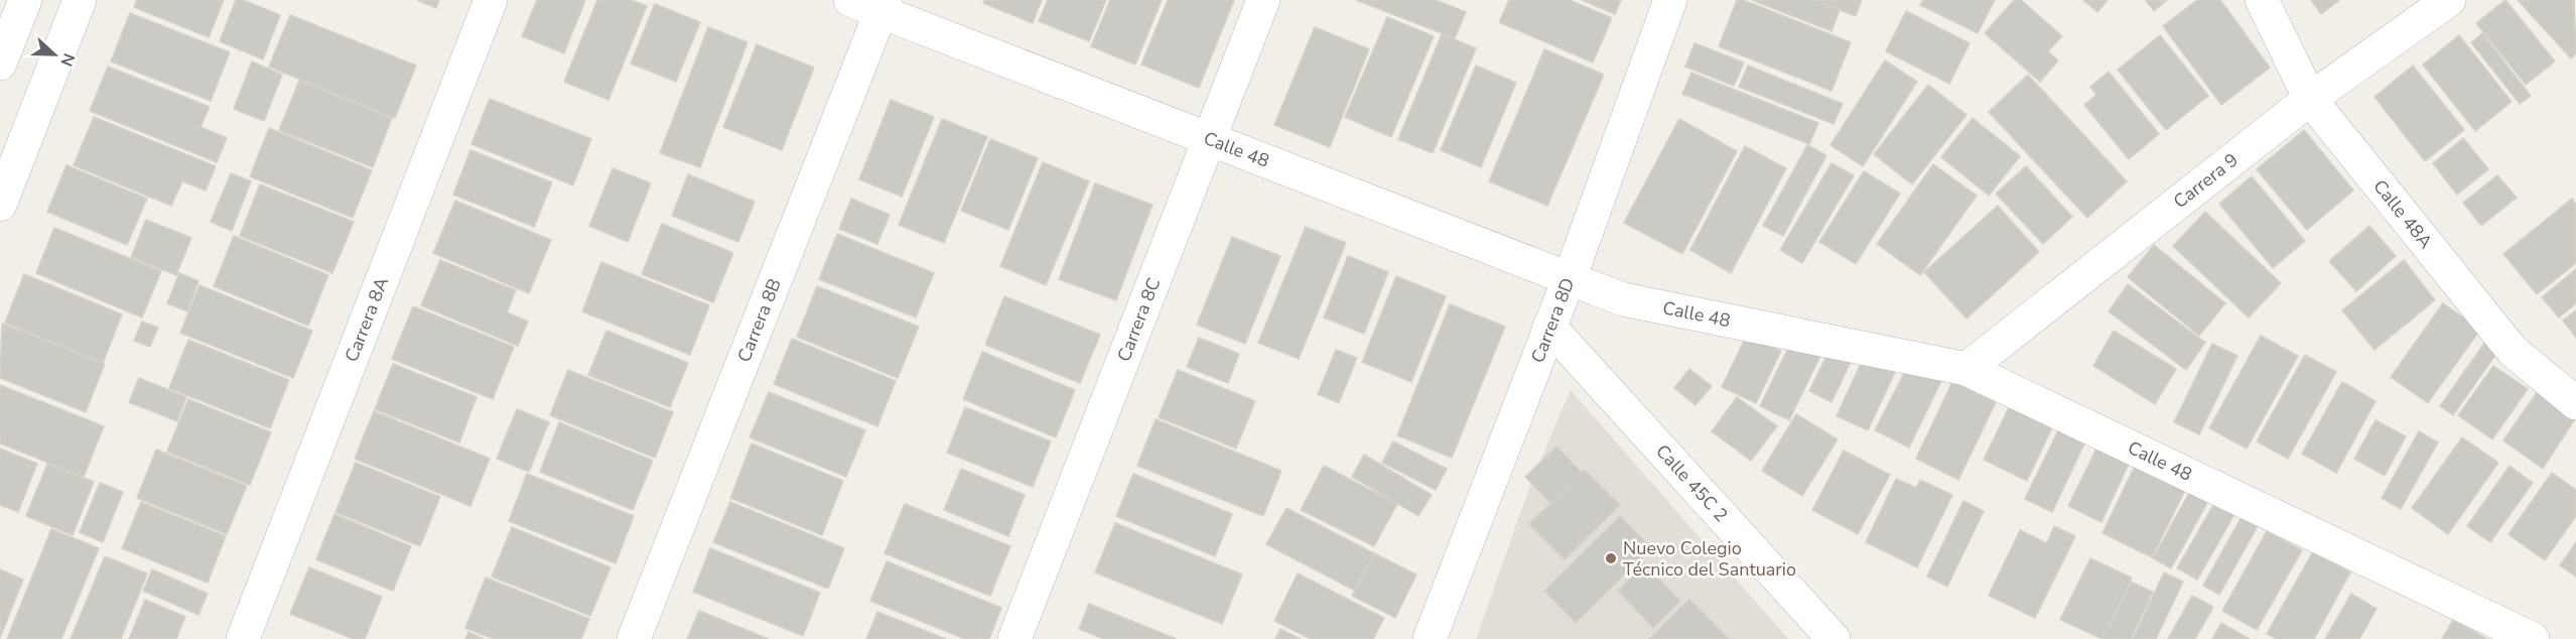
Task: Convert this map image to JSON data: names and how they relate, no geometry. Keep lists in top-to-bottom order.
{
  "streets": {
    "street": [
      "Calle 48",
      "Carrera 9",
      "Calle 48A",
      "Carrera 8A",
      "Carrera 8B",
      "Carrera 8C",
      "Carrera 8D",
      "Calle 45C 2"
    ]
  },
  "crossings": [
    ["Calle 48", "Carrera 9"],
    ["Calle 48", "Carrera 8B"],
    ["Calle 48", "Carrera 8C"],
    ["Calle 48", "Carrera 8D"],
    ["Carrera 9", "Calle 48A"],
    ["Carrera 8D", "Calle 45C 2"]
  ],
  "places": ["Nuevo Colegio Técnico del Santuario"],
  "north": "right"
}
